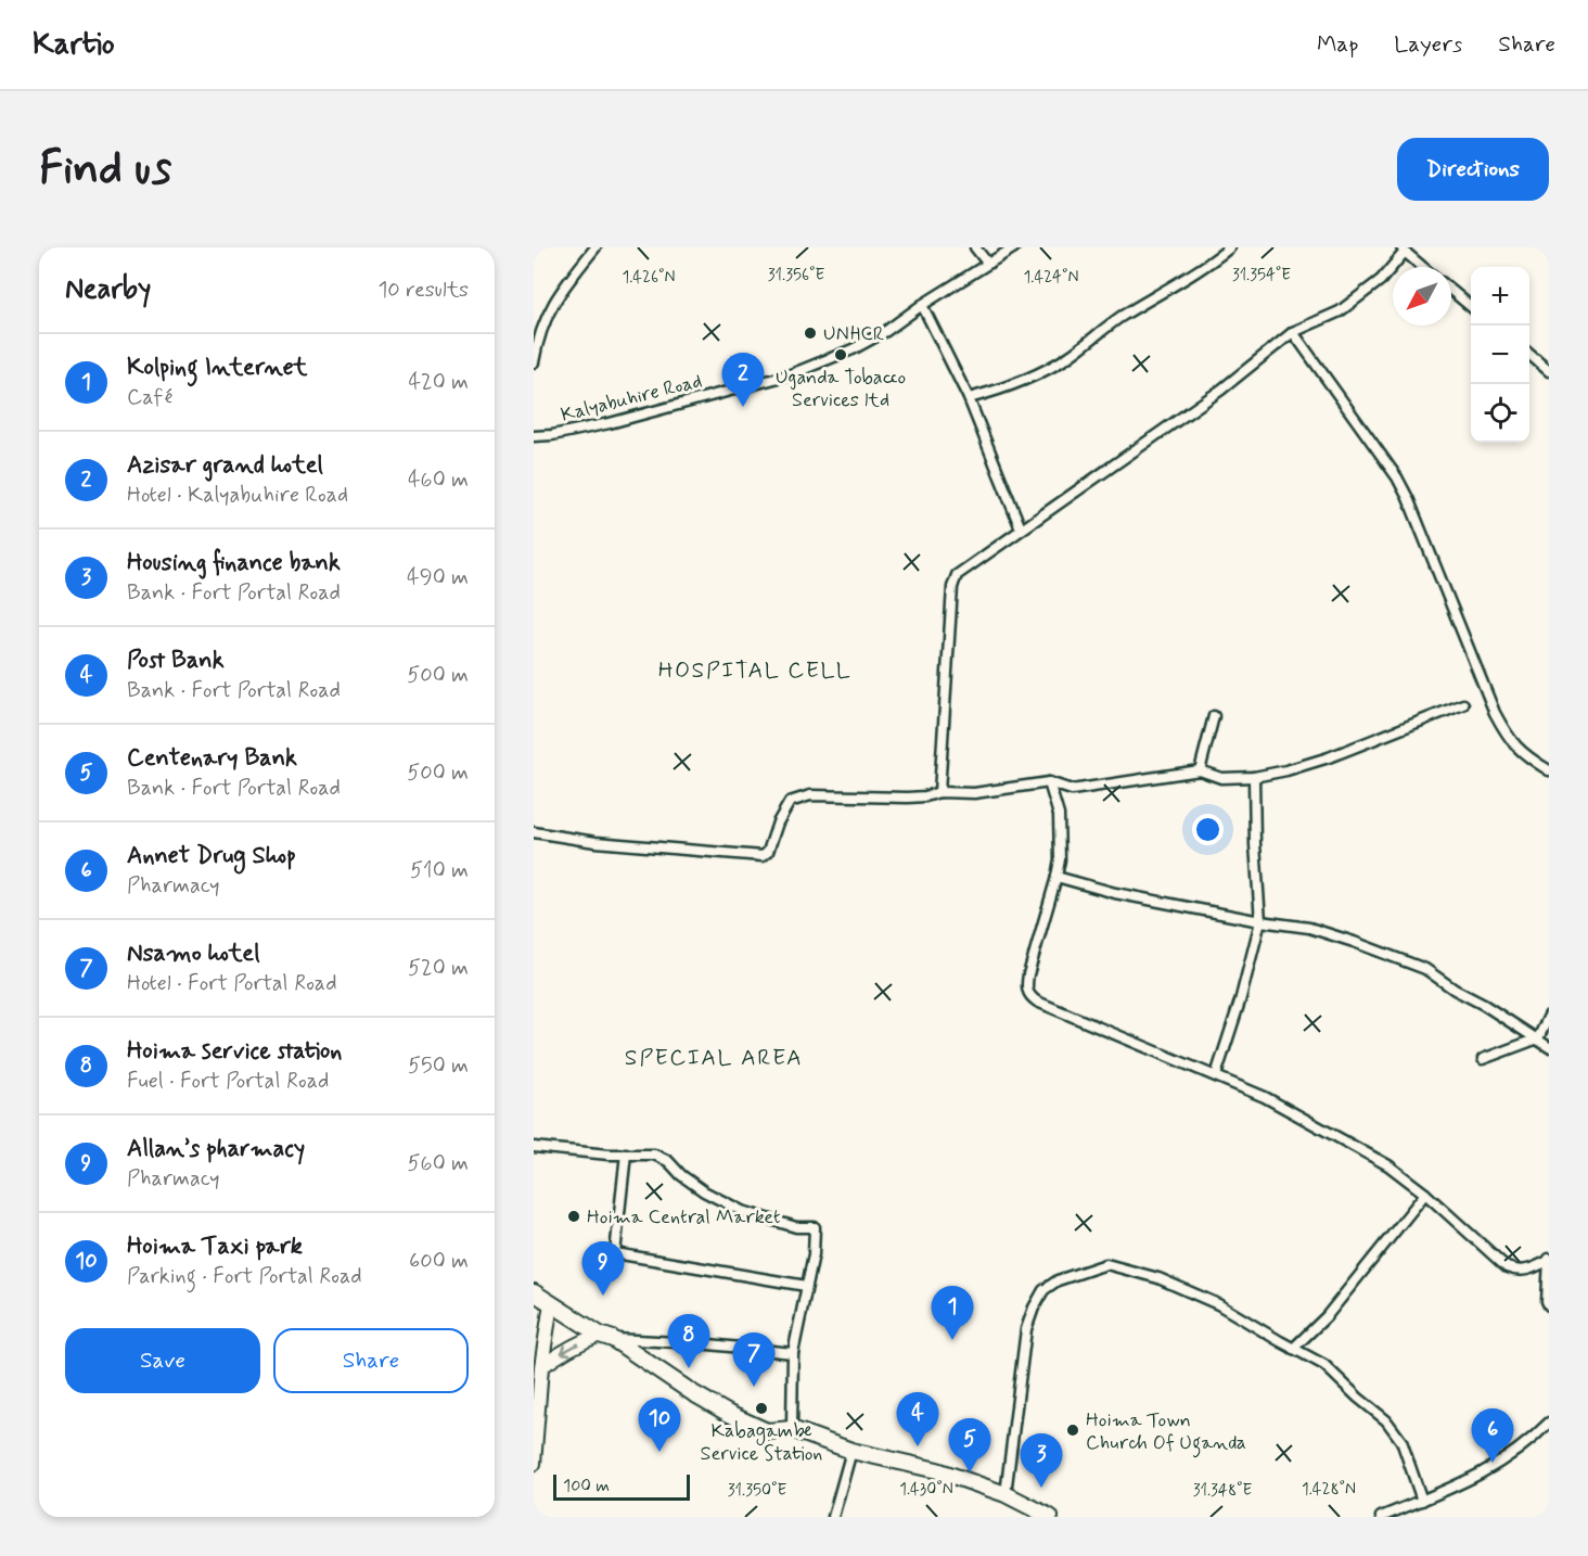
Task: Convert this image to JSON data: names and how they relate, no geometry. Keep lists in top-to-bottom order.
{
  "streets": {
    "street": ["Kalyabuhire Road"]
  },
  "districts": ["HOSPITAL CELL", "SPECIAL AREA"],
  "places": [
    "UNHCR",
    "Uganda Tobacco Services ltd",
    "Hoima Central Market",
    "Kabagambe Service Station",
    "Hoima Town Church Of Uganda"
  ],
  "scale_bar": "100 m",
  "north": "bottom left",
  "page": {
    "header": "Kartio",
    "nav": ["Map", "Layers", "Share"],
    "buttons": [
      "Directions",
      ["Save", "Share"]
    ],
    "title": "Find us",
    "heading": ["Nearby", "10 results"],
    "map_buttons": ["+", "−"],
    "list": [
      {
        "mark": "1",
        "name": "Kolping Internet",
        "note": "Café",
        "value": "420 m"
      },
      {
        "mark": "2",
        "name": "Azisar grand hotel",
        "note": "Hotel · Kalyabuhire Road",
        "value": "460 m"
      },
      {
        "mark": "3",
        "name": "Housing finance bank",
        "note": "Bank · Fort Portal Road",
        "value": "490 m"
      },
      {
        "mark": "4",
        "name": "Post Bank",
        "note": "Bank · Fort Portal Road",
        "value": "500 m"
      },
      {
        "mark": "5",
        "name": "Centenary Bank",
        "note": "Bank · Fort Portal Road",
        "value": "500 m"
      },
      {
        "mark": "6",
        "name": "Annet Drug Shop",
        "note": "Pharmacy",
        "value": "510 m"
      },
      {
        "mark": "7",
        "name": "Nsamo hotel",
        "note": "Hotel · Fort Portal Road",
        "value": "520 m"
      },
      {
        "mark": "8",
        "name": "Hoima service station",
        "note": "Fuel · Fort Portal Road",
        "value": "550 m"
      },
      {
        "mark": "9",
        "name": "Allan’s pharmacy",
        "note": "Pharmacy",
        "value": "560 m"
      },
      {
        "mark": "10",
        "name": "Hoima Taxi park",
        "note": "Parking · Fort Portal Road",
        "value": "600 m"
      }
    ],
    "pins": [
      "2",
      "9",
      "1",
      "8",
      "7",
      "4",
      "10",
      "6",
      "5",
      "3"
    ],
    "scale": "100 m"
  },
  "coordinates": [
    "31.356°E",
    "31.354°E",
    "1.426°N",
    "1.424°N",
    "1.430°N",
    "1.428°N",
    "31.350°E",
    "31.348°E"
  ]
}
